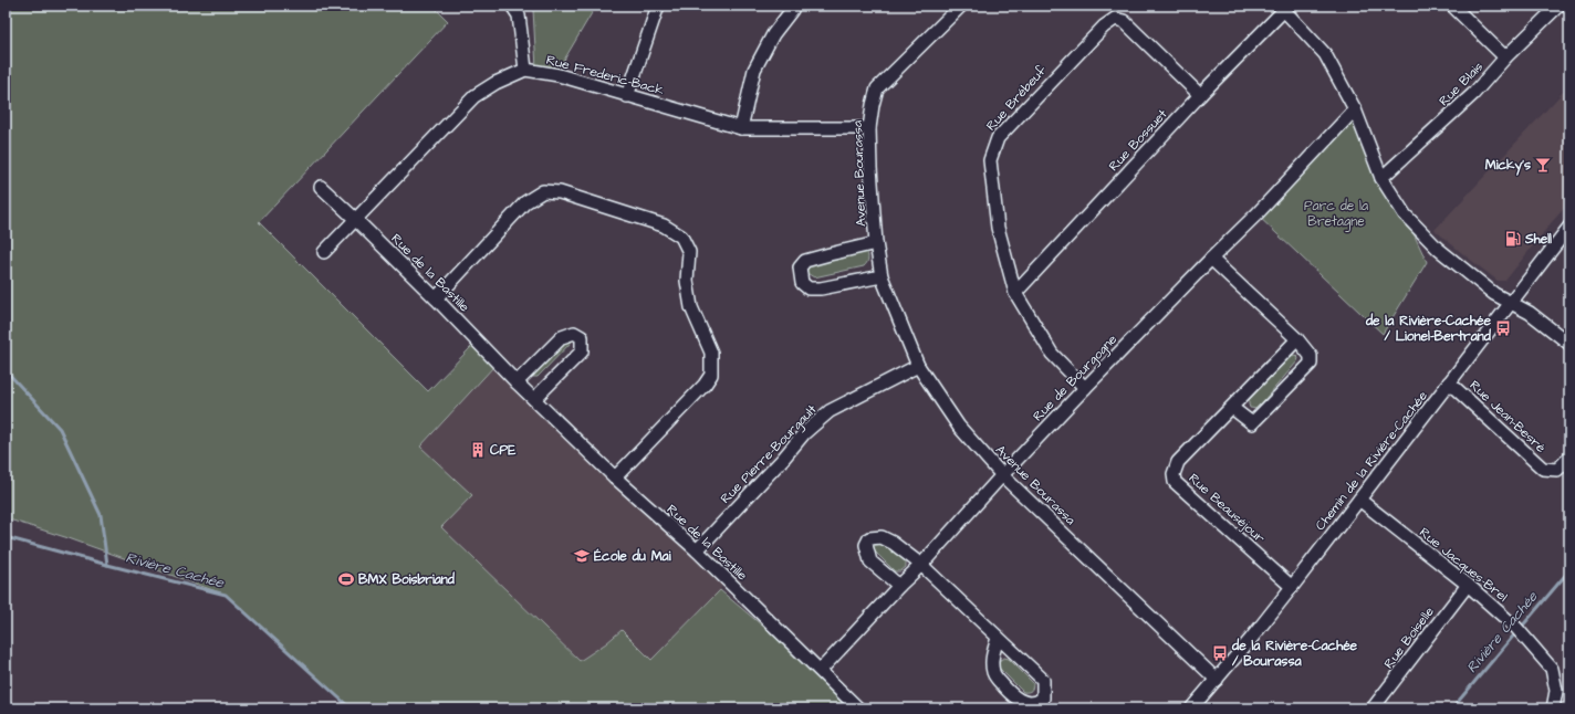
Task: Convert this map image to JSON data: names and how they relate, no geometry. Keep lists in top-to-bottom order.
{
  "streets": {
    "street": [
      "Rue Frederic-Back",
      "Rue Blais",
      "Rue Brébeuf",
      "Rue Bossuet",
      "Avenue Bourassa",
      "Rue de la Bastille",
      "Rue de Bourgogne",
      "Rue Jean-Besré",
      "Rue Pierre-Bourgault",
      "Chemin de la Rivière-Cachée",
      "Rue Beauséjour",
      "Rue Jacques-Brel",
      "Rue Boiselle"
    ]
  },
  "crossings": [
    ["Rue Frederic-Back", "Avenue Bourassa"],
    ["Rue Frederic-Back", "Rue de la Bastille"],
    ["Rue Brébeuf", "Rue Bossuet"],
    ["Rue Brébeuf", "Rue de Bourgogne"],
    ["Avenue Bourassa", "Rue de Bourgogne"],
    ["Avenue Bourassa", "Rue Pierre-Bourgault"],
    ["Avenue Bourassa", "Chemin de la Rivière-Cachée"],
    ["Rue de la Bastille", "Rue de Bourgogne"],
    ["Rue de la Bastille", "Rue Pierre-Bourgault"],
    ["Rue Jean-Besré", "Chemin de la Rivière-Cachée"],
    ["Chemin de la Rivière-Cachée", "Rue Beauséjour"],
    ["Chemin de la Rivière-Cachée", "Rue Jacques-Brel"],
    ["Rue Jacques-Brel", "Rue Boiselle"]
  ],
  "water": ["Rivière Cachée"],
  "parks": ["Parc de la Bretagne"],
  "places": {
    "bar": ["Micky's"],
    "fuel station": ["Shell"],
    "bus stop": ["de la Rivière-Cachée / Lionel-Bertrand", "de la Rivière-Cachée / Bourassa"],
    "building": ["CPE"],
    "school or university": ["École du Mai"],
    "sports": ["BMX Boisbriand"]
  }
}
